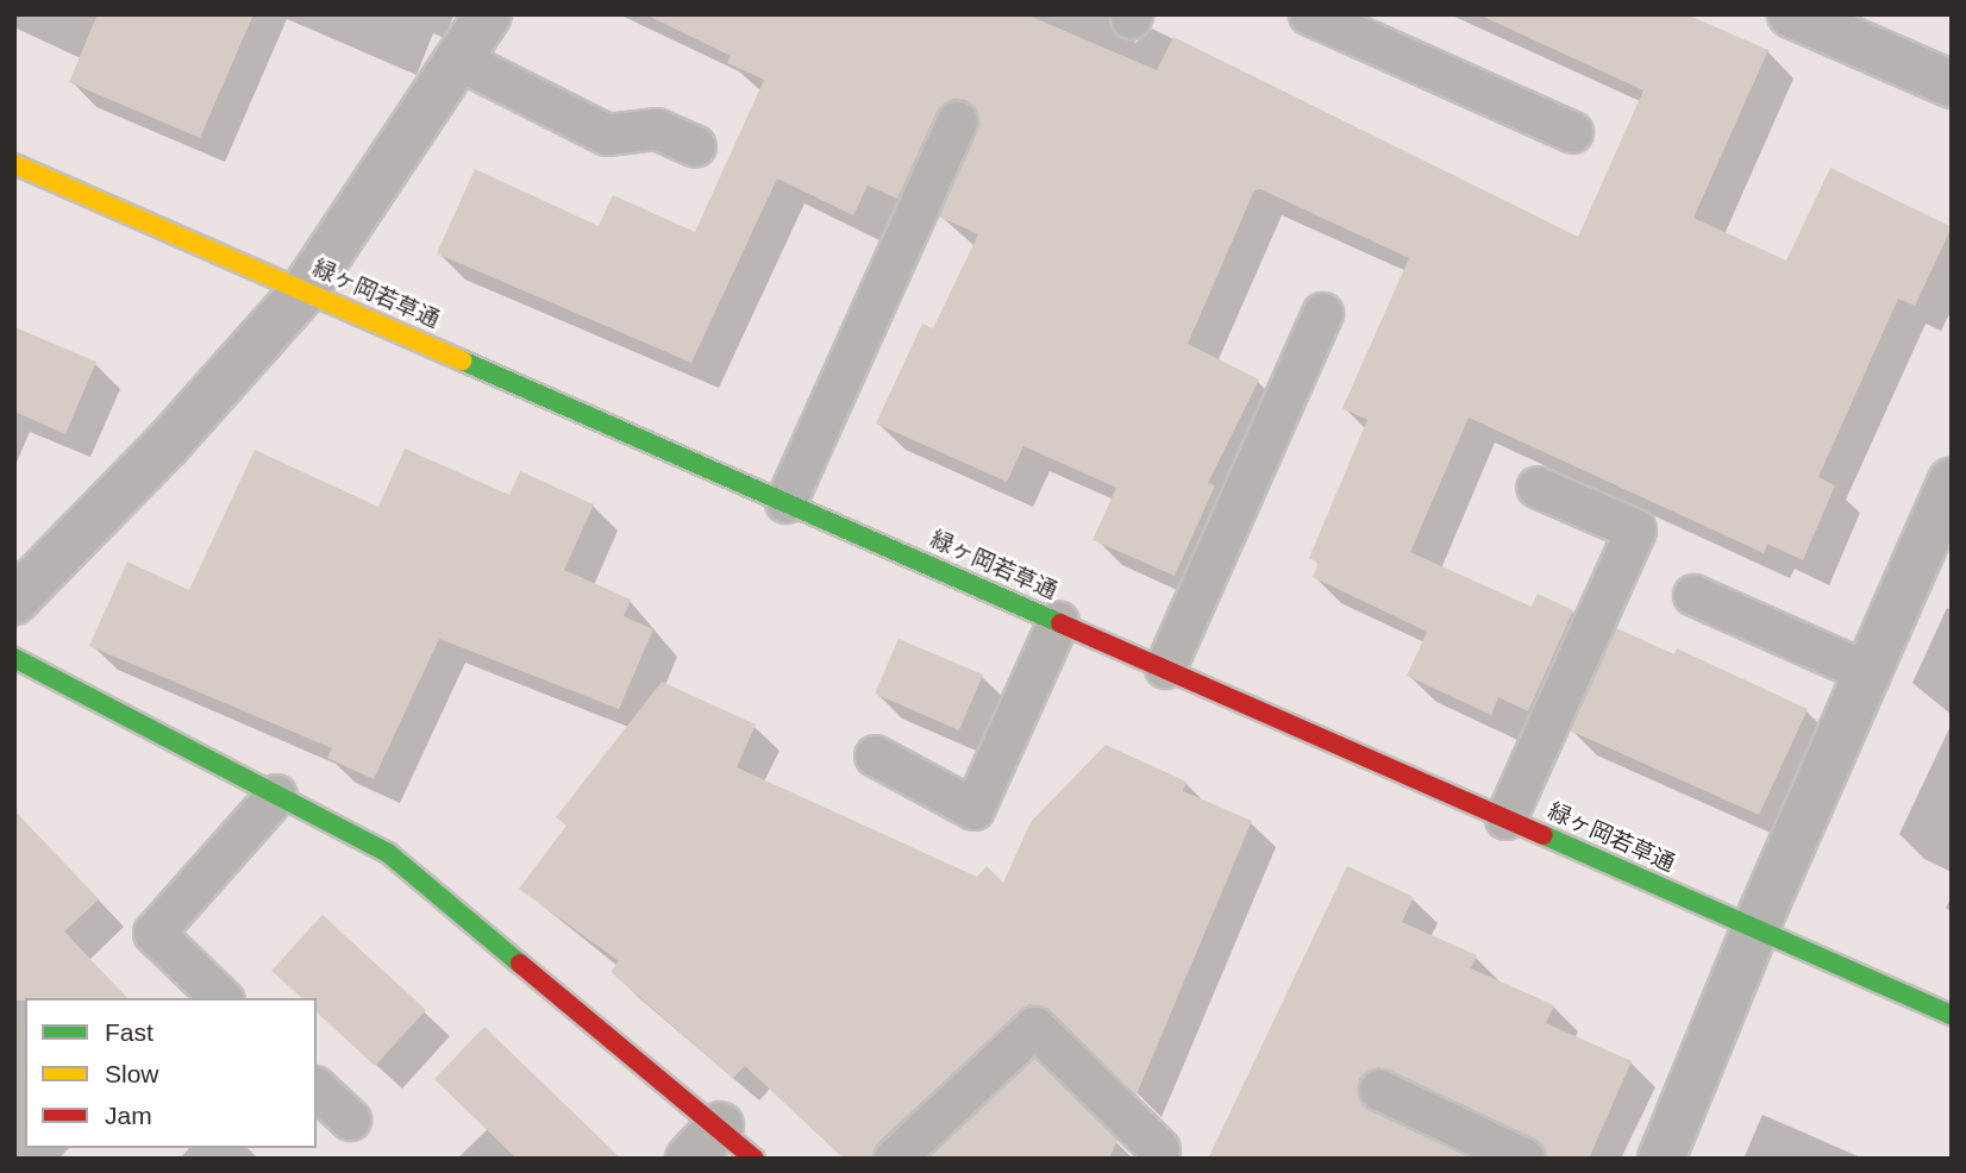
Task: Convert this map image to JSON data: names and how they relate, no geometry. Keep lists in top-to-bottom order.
{
  "streets": {
    "street": ["緑ヶ岡若草通"]
  },
  "legend": ["Fast", "Slow", "Jam"]
}
